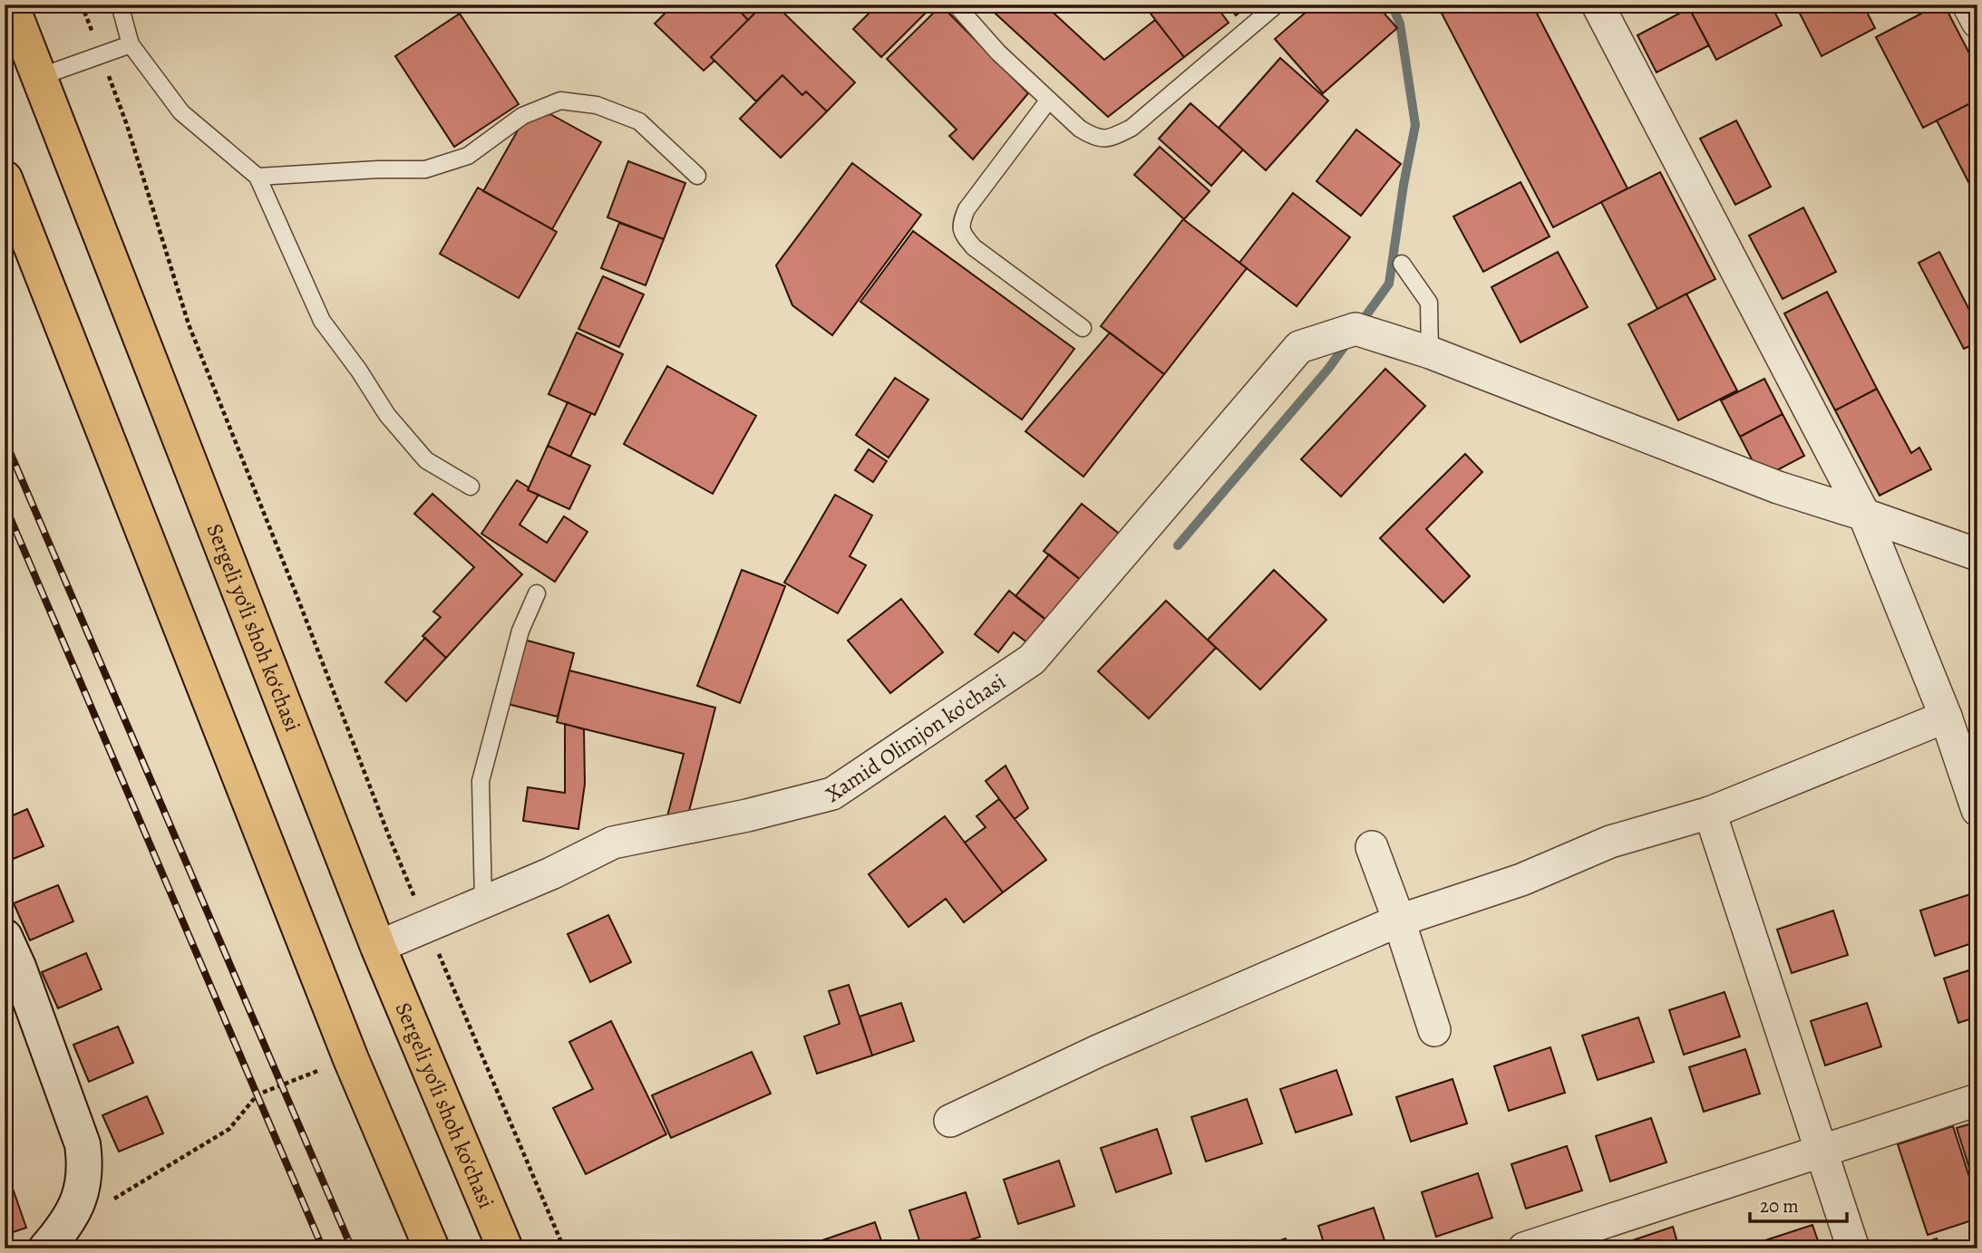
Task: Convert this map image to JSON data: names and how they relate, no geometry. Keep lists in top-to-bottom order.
{
  "streets": {
    "main road": ["Sergeli yo‘li shoh ko‘chasi"],
    "street": ["Xamid Olimjon ko'chasi"]
  },
  "crossings": [
    ["Sergeli yo‘li shoh ko‘chasi", "Xamid Olimjon ko'chasi"]
  ],
  "scale_bar": "20 m"
}
